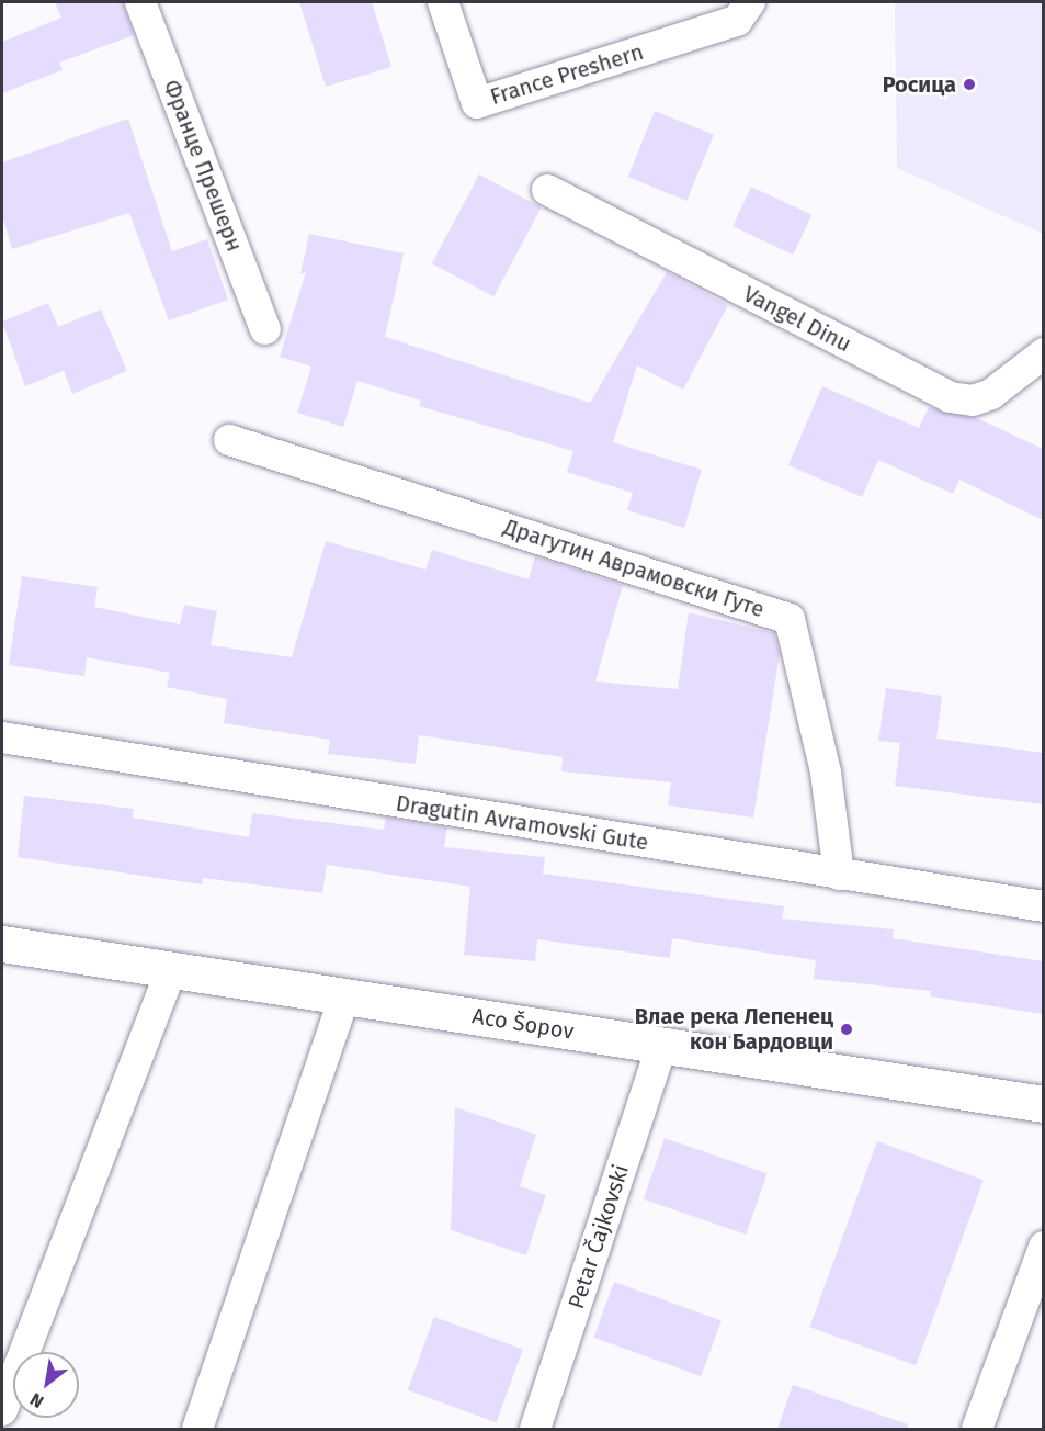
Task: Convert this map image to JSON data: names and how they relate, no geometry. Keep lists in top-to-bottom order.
{
  "streets": {
    "street": [
      "France Preshern",
      "Франце Прешерн",
      "Vangel Dinu",
      "Драгутин Аврамовски Гуте",
      "Dragutin Avramovski Gute",
      "Aco Šopov",
      "Petar Čajkovski"
    ]
  },
  "crossings": [
    ["Драгутин Аврамовски Гуте", "Dragutin Avramovski Gute"],
    ["Aco Šopov", "Petar Čajkovski"]
  ],
  "places": ["Росица", "Влае река Лепенец кон Бардовци"],
  "north": "bottom left"
}
